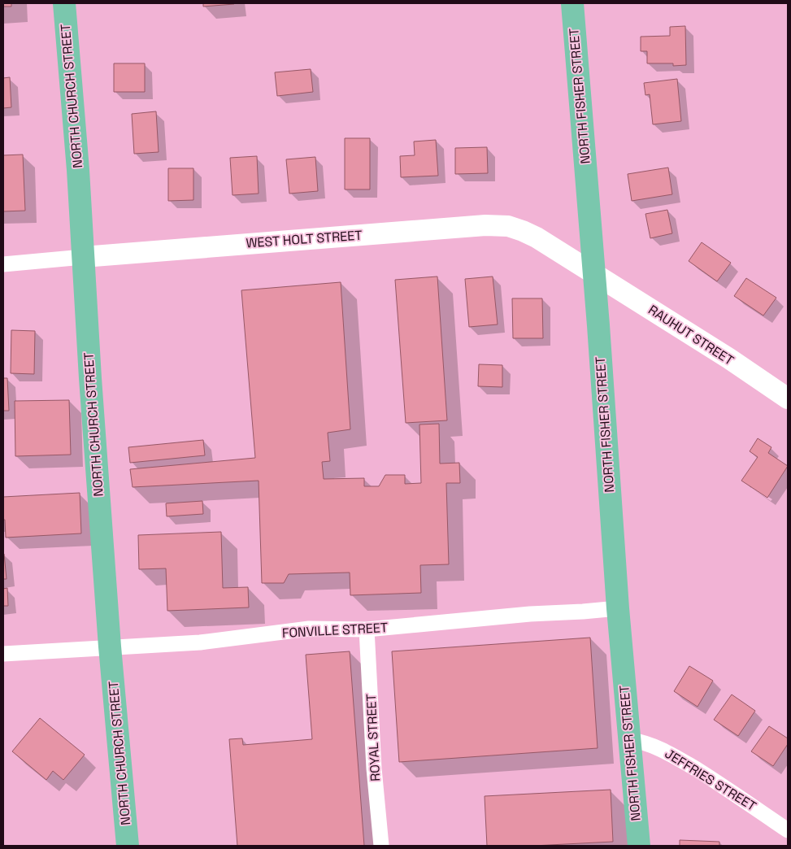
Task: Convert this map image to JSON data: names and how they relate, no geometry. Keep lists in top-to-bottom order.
{
  "streets": {
    "main road": [
      "NORTH CHURCH STREET",
      "NORTH FISHER STREET",
      "WEST HOLT STREET",
      "RAUHUT STREET"
    ],
    "street": ["FONVILLE STREET", "ROYAL STREET", "JEFFRIES STREET"]
  },
  "crossings": [
    ["NORTH CHURCH STREET", "WEST HOLT STREET"],
    ["NORTH CHURCH STREET", "FONVILLE STREET"],
    ["NORTH FISHER STREET", "WEST HOLT STREET"],
    ["NORTH FISHER STREET", "RAUHUT STREET"],
    ["NORTH FISHER STREET", "FONVILLE STREET"],
    ["NORTH FISHER STREET", "JEFFRIES STREET"],
    ["WEST HOLT STREET", "RAUHUT STREET"],
    ["FONVILLE STREET", "ROYAL STREET"]
  ]
}
